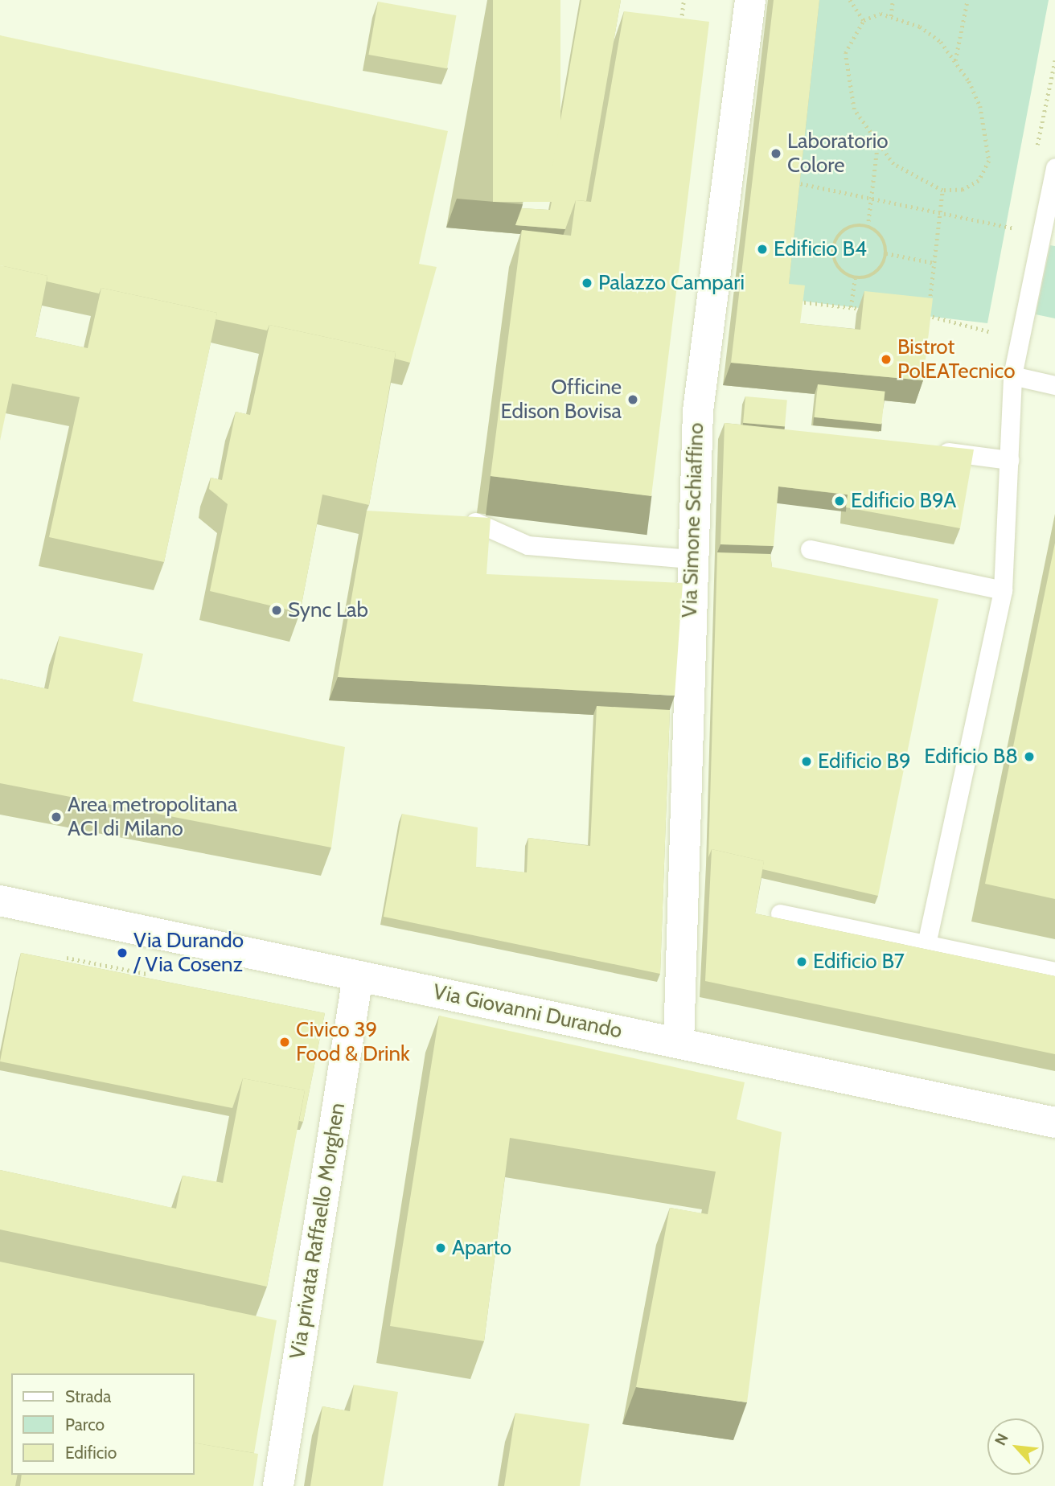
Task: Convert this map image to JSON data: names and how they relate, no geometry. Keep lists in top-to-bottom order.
{
  "streets": {
    "street": ["Via Simone Schiaffino", "Via Giovanni Durando", "Via privata Raffaello Morghen"]
  },
  "crossings": [
    ["Via Simone Schiaffino", "Via Giovanni Durando"],
    ["Via Giovanni Durando", "Via privata Raffaello Morghen"]
  ],
  "places": [
    "Laboratorio Colore",
    "Edificio B4",
    "Palazzo Campari",
    "Bistrot PolEATecnico",
    "Officine Edison Bovisa",
    "Edificio B9A",
    "Sync Lab",
    "Edificio B8",
    "Edificio B9",
    "Area metropolitana ACI di Milano",
    "Via Durando / Via Cosenz",
    "Edificio B7",
    "Civico 39 Food & Drink",
    "Aparto"
  ],
  "legend": ["Strada", "Parco", "Edificio"],
  "north": "top left"
}
